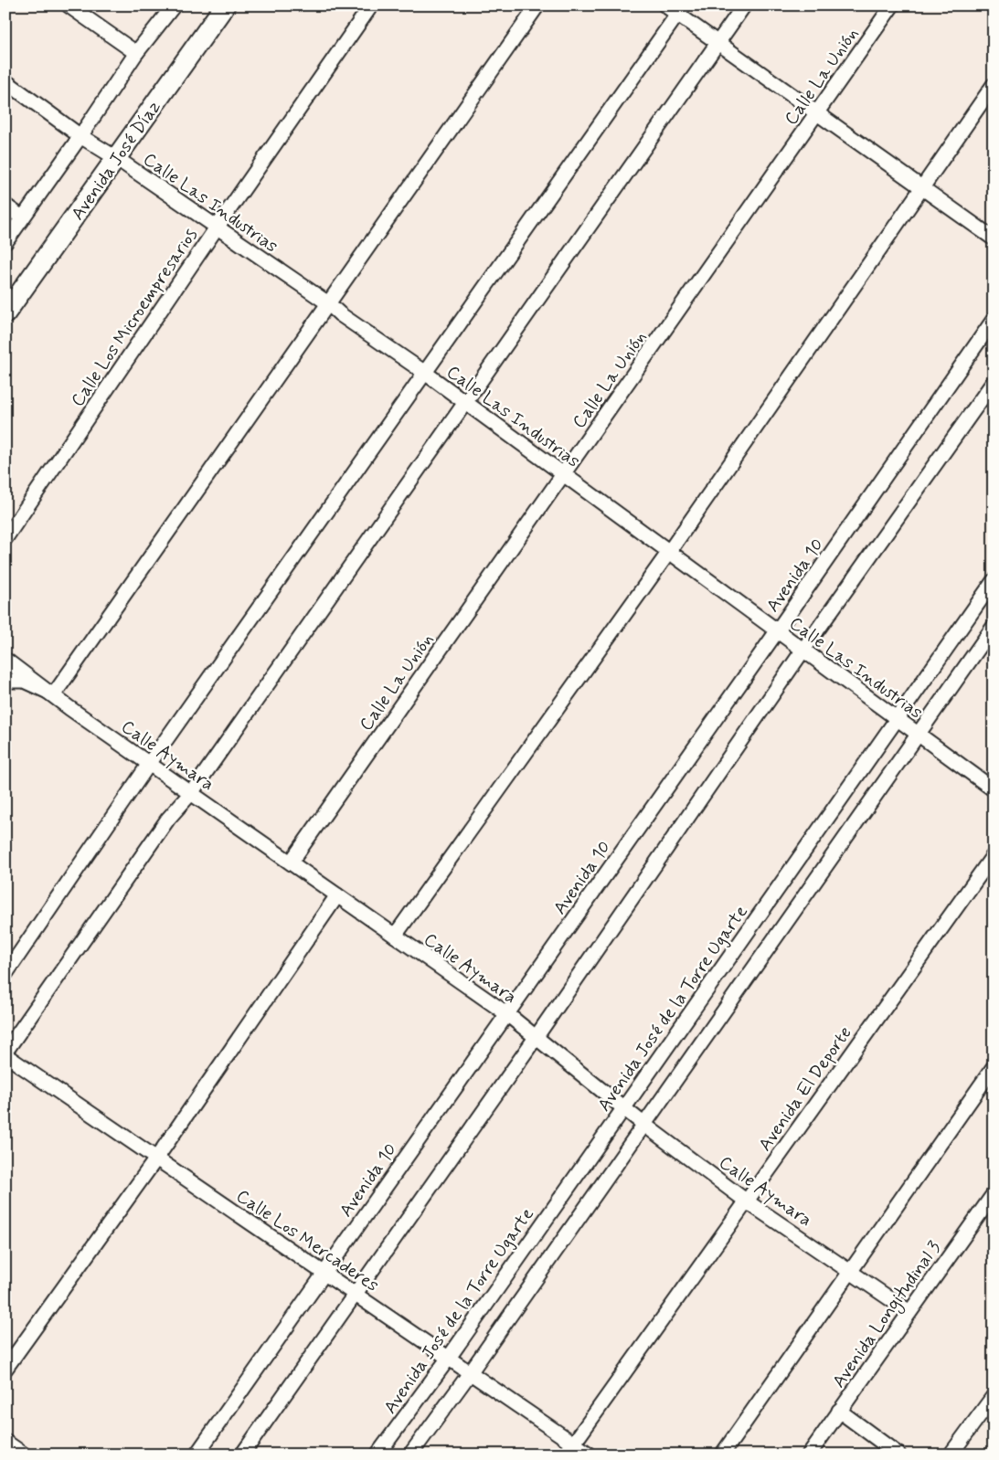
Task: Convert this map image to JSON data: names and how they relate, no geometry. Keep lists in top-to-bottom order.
{
  "streets": {
    "street": [
      "Calle La Unión",
      "Avenida José Díaz",
      "Calle Las Industrias",
      "Calle Los Microempresarios",
      "Avenida 10",
      "Calle Aymara",
      "Avenida José de la Torre Ugarte",
      "Avenida El Deporte",
      "Calle Los Mercaderes",
      "Avenida Longitudinal 3"
    ]
  },
  "crossings": [
    ["Calle La Unión", "Calle Las Industrias"],
    ["Calle La Unión", "Calle Aymara"],
    ["Avenida José Díaz", "Calle Las Industrias"],
    ["Calle Las Industrias", "Calle Los Microempresarios"],
    ["Calle Las Industrias", "Avenida 10"],
    ["Calle Las Industrias", "Avenida José de la Torre Ugarte"],
    ["Avenida 10", "Calle Aymara"],
    ["Avenida 10", "Calle Los Mercaderes"],
    ["Calle Aymara", "Avenida José de la Torre Ugarte"],
    ["Calle Aymara", "Avenida El Deporte"],
    ["Calle Aymara", "Avenida Longitudinal 3"],
    ["Avenida José de la Torre Ugarte", "Calle Los Mercaderes"],
    ["Avenida El Deporte", "Calle Los Mercaderes"]
  ]
}
